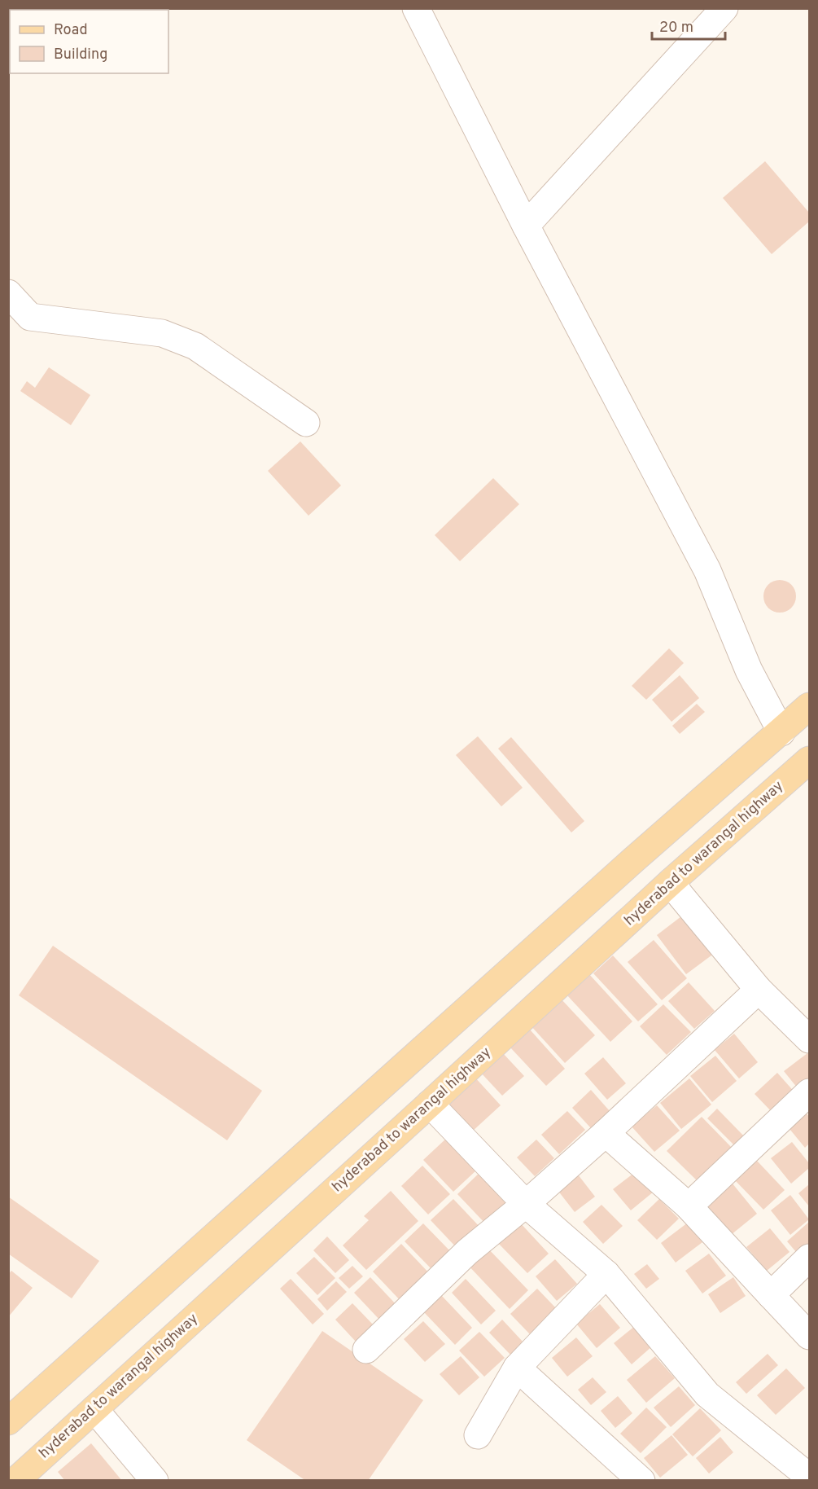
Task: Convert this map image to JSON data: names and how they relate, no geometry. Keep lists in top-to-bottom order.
{
  "streets": {
    "main road": ["hyderabad to warangal highway"]
  },
  "legend": ["Road", "Building"],
  "scale_bar": "20 m"
}
